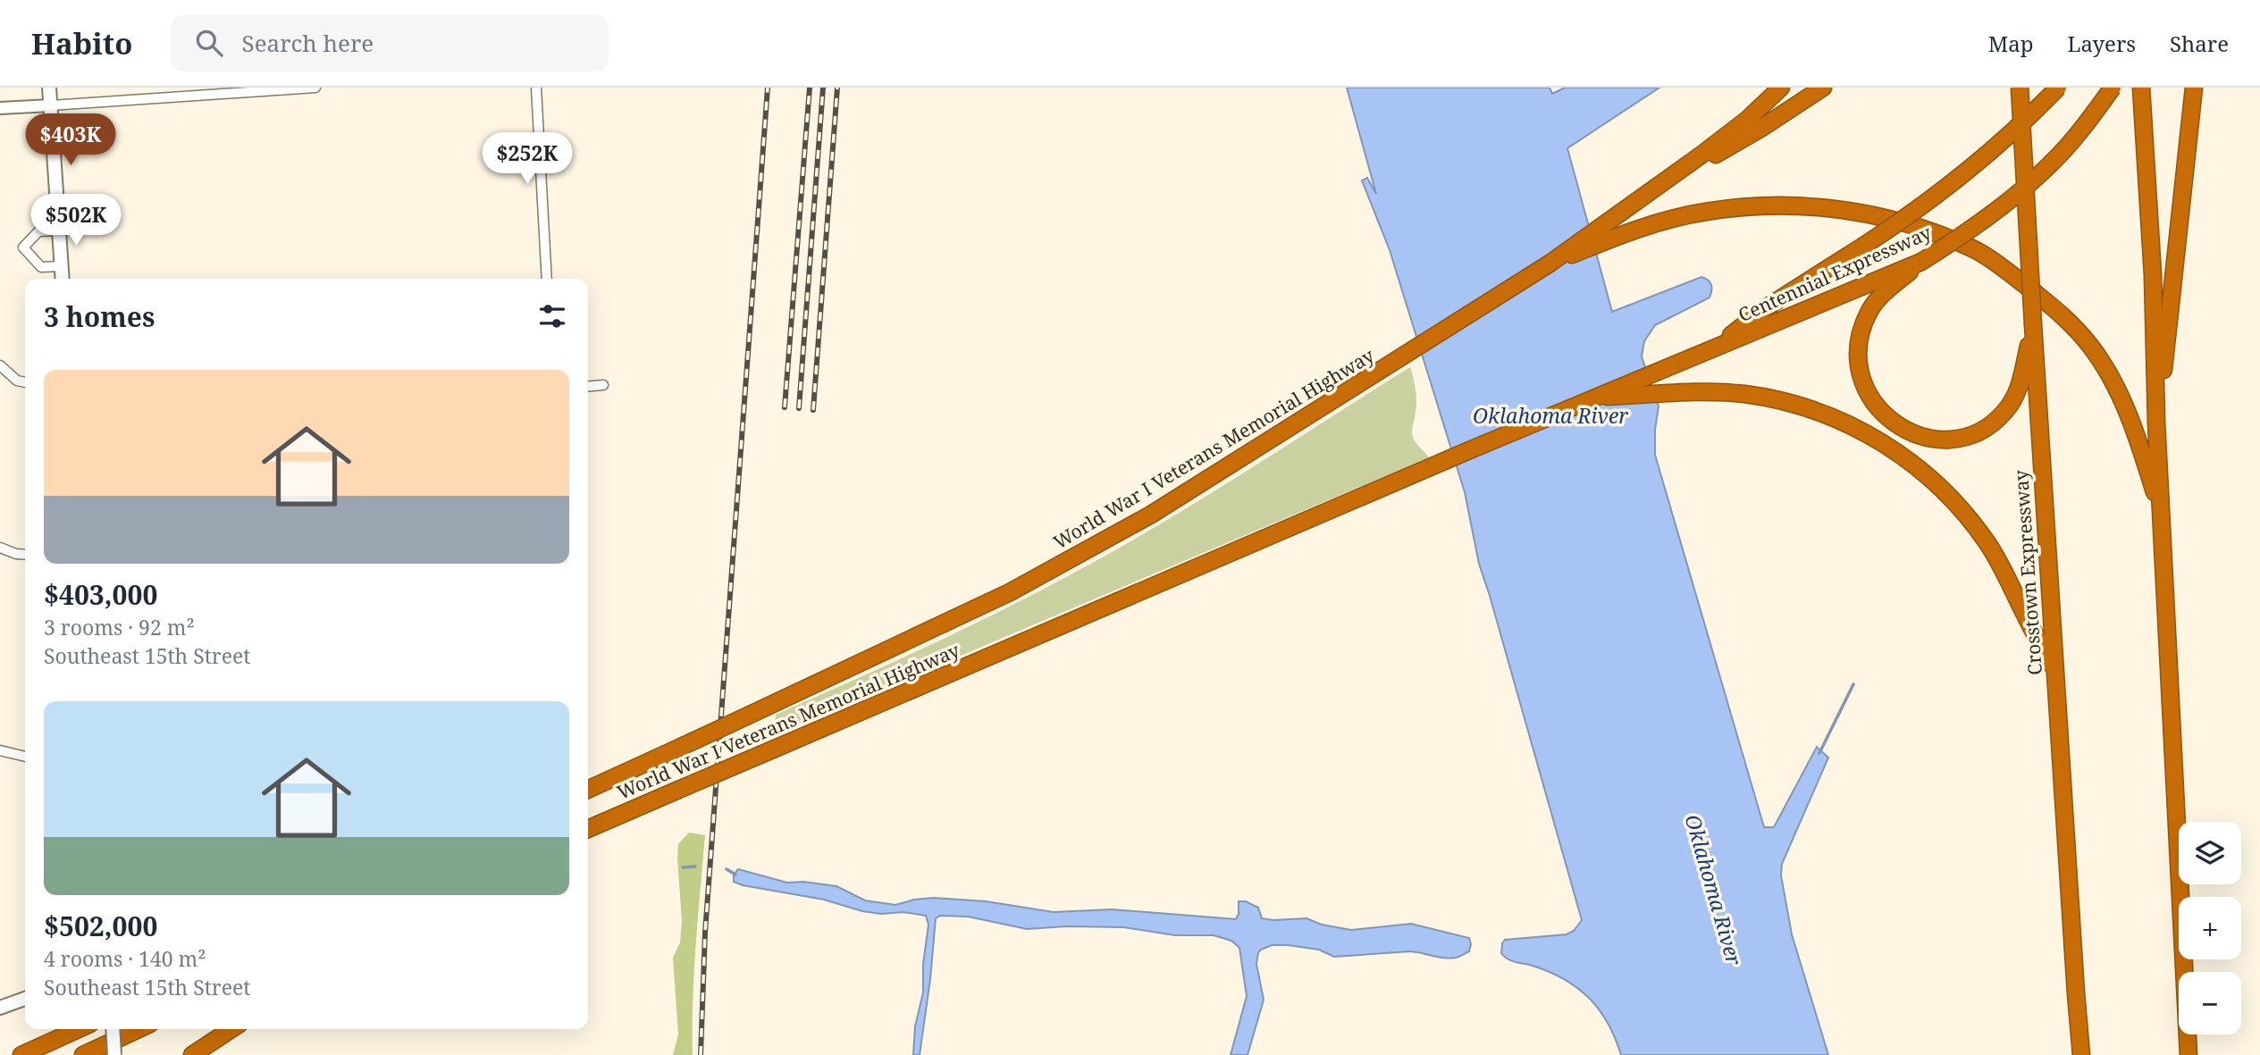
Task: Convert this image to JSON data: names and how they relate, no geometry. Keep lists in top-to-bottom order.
{
  "streets": {
    "highway": ["Centennial Expressway", "World War I Veterans Memorial Highway", "Crosstown Expressway"]
  },
  "crossings": [
    ["Centennial Expressway", "World War I Veterans Memorial Highway"]
  ],
  "water": ["Oklahoma River"],
  "page": {
    "header": "Habito",
    "search": "Search here",
    "nav": ["Map", "Layers", "Share"],
    "price": ["$403K", "$252K", "$502K"],
    "heading": "3 homes",
    "list": [
      {
        "name": "$403,000",
        "note": "3 rooms · 92 m² · Southeast 15th Street"
      },
      {
        "name": "$502,000",
        "note": "4 rooms · 140 m² · Southeast 15th Street"
      }
    ],
    "map_buttons": ["+", "−"]
  }
}
